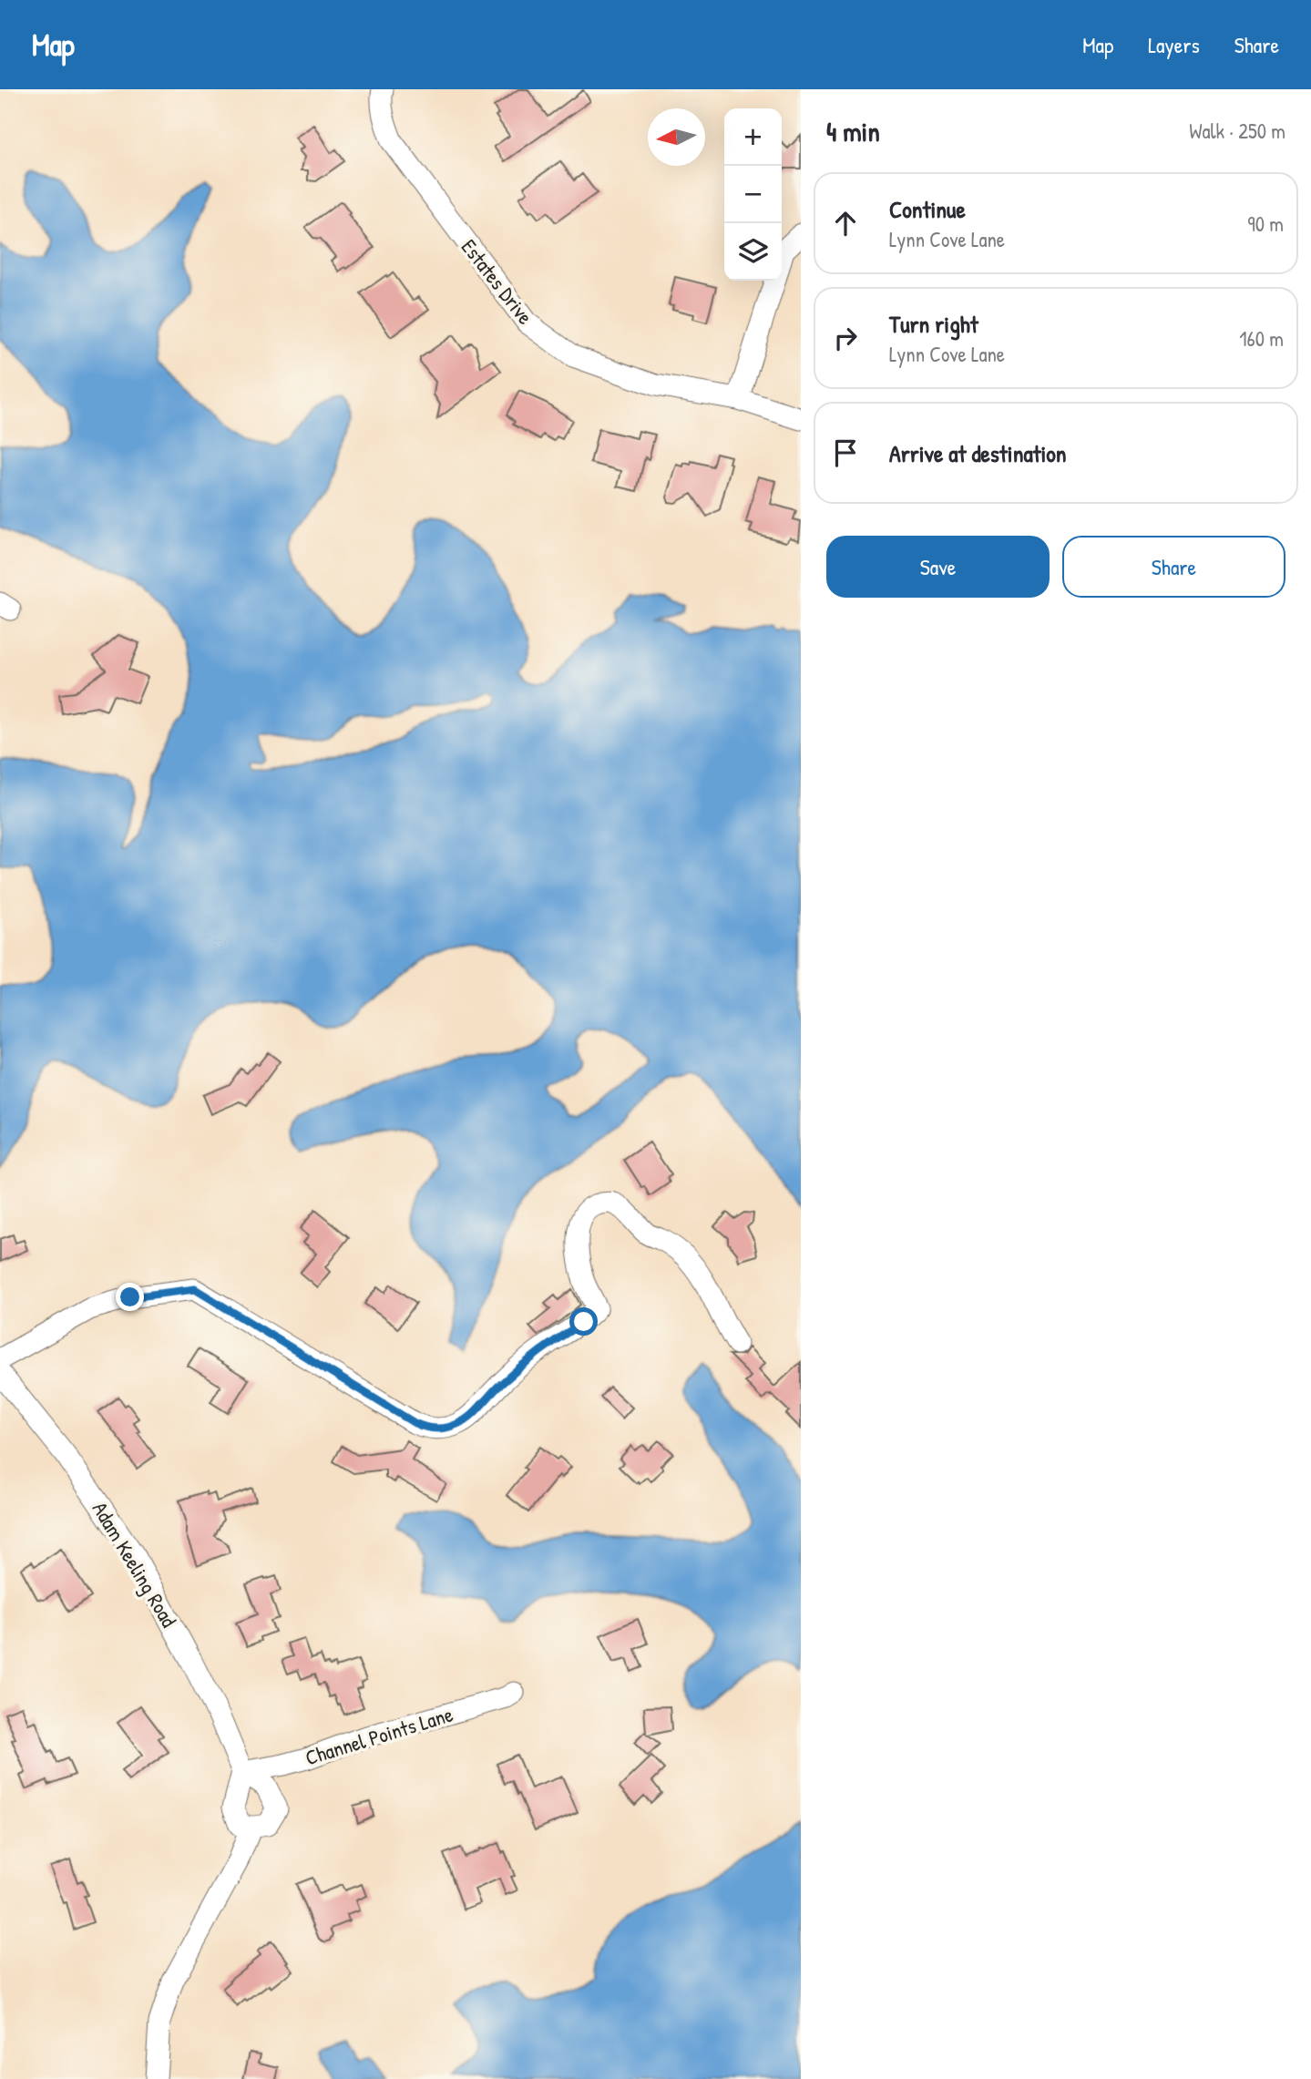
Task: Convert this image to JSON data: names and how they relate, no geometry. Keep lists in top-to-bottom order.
{
  "streets": {
    "street": ["Estates Drive", "Adam Keeling Road", "Channel Points Lane"]
  },
  "crossings": [
    ["Adam Keeling Road", "Channel Points Lane"]
  ],
  "north": "left",
  "page": {
    "header": "Map",
    "nav": ["Map", "Layers", "Share"],
    "heading": ["4 min", "Walk · 250 m"],
    "map_buttons": ["+", "−"],
    "list": [
      ["Continue", "Lynn Cove Lane", "90 m"],
      ["Turn right", "Lynn Cove Lane", "160 m"],
      "Arrive at destination"
    ],
    "buttons": ["Save", "Share"]
  }
}
